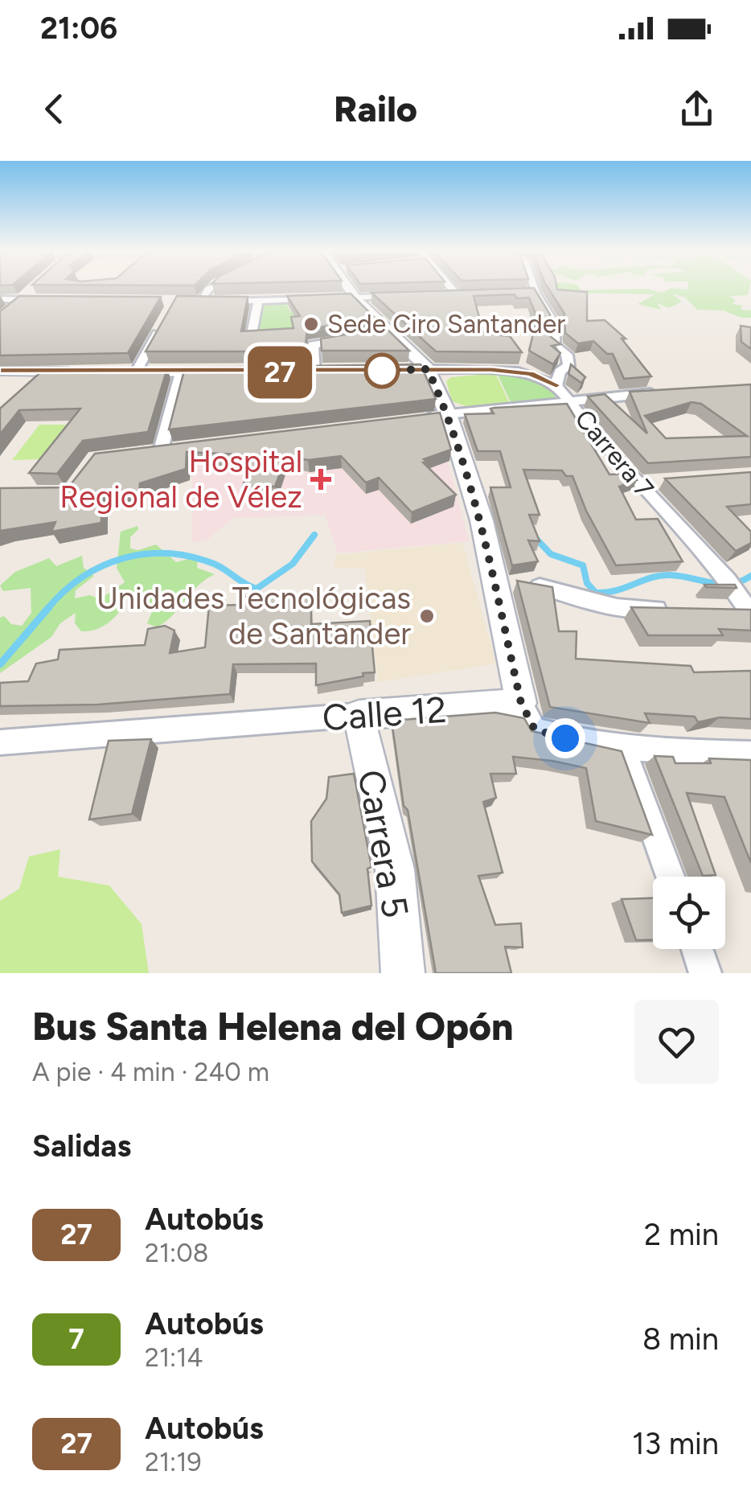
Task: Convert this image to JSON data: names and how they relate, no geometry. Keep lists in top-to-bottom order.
{
  "streets": {
    "main road": ["Calle 12", "Carrera 5"],
    "street": ["Carrera 7"]
  },
  "crossings": [
    ["Calle 12", "Carrera 5"]
  ],
  "places": {
    "other": ["Sede Ciro Santander", "Unidades Tecnológicas de Santander"],
    "health": ["Hospital Regional de Vélez"]
  },
  "lines": ["bus line 27"],
  "page": {
    "status": "21:06",
    "header": "Railo",
    "on_map": "27",
    "heading": [
      ["Bus Santa Helena del Opón", "A pie · 4 min · 240 m"],
      "Salidas"
    ],
    "list": [
      {
        "mark": "27",
        "name": "Autobús",
        "note": "21:08",
        "value": "2 min"
      },
      {
        "mark": "7",
        "name": "Autobús",
        "note": "21:14",
        "value": "8 min"
      },
      {
        "mark": "27",
        "name": "Autobús",
        "note": "21:19",
        "value": "13 min"
      }
    ]
  }
}
